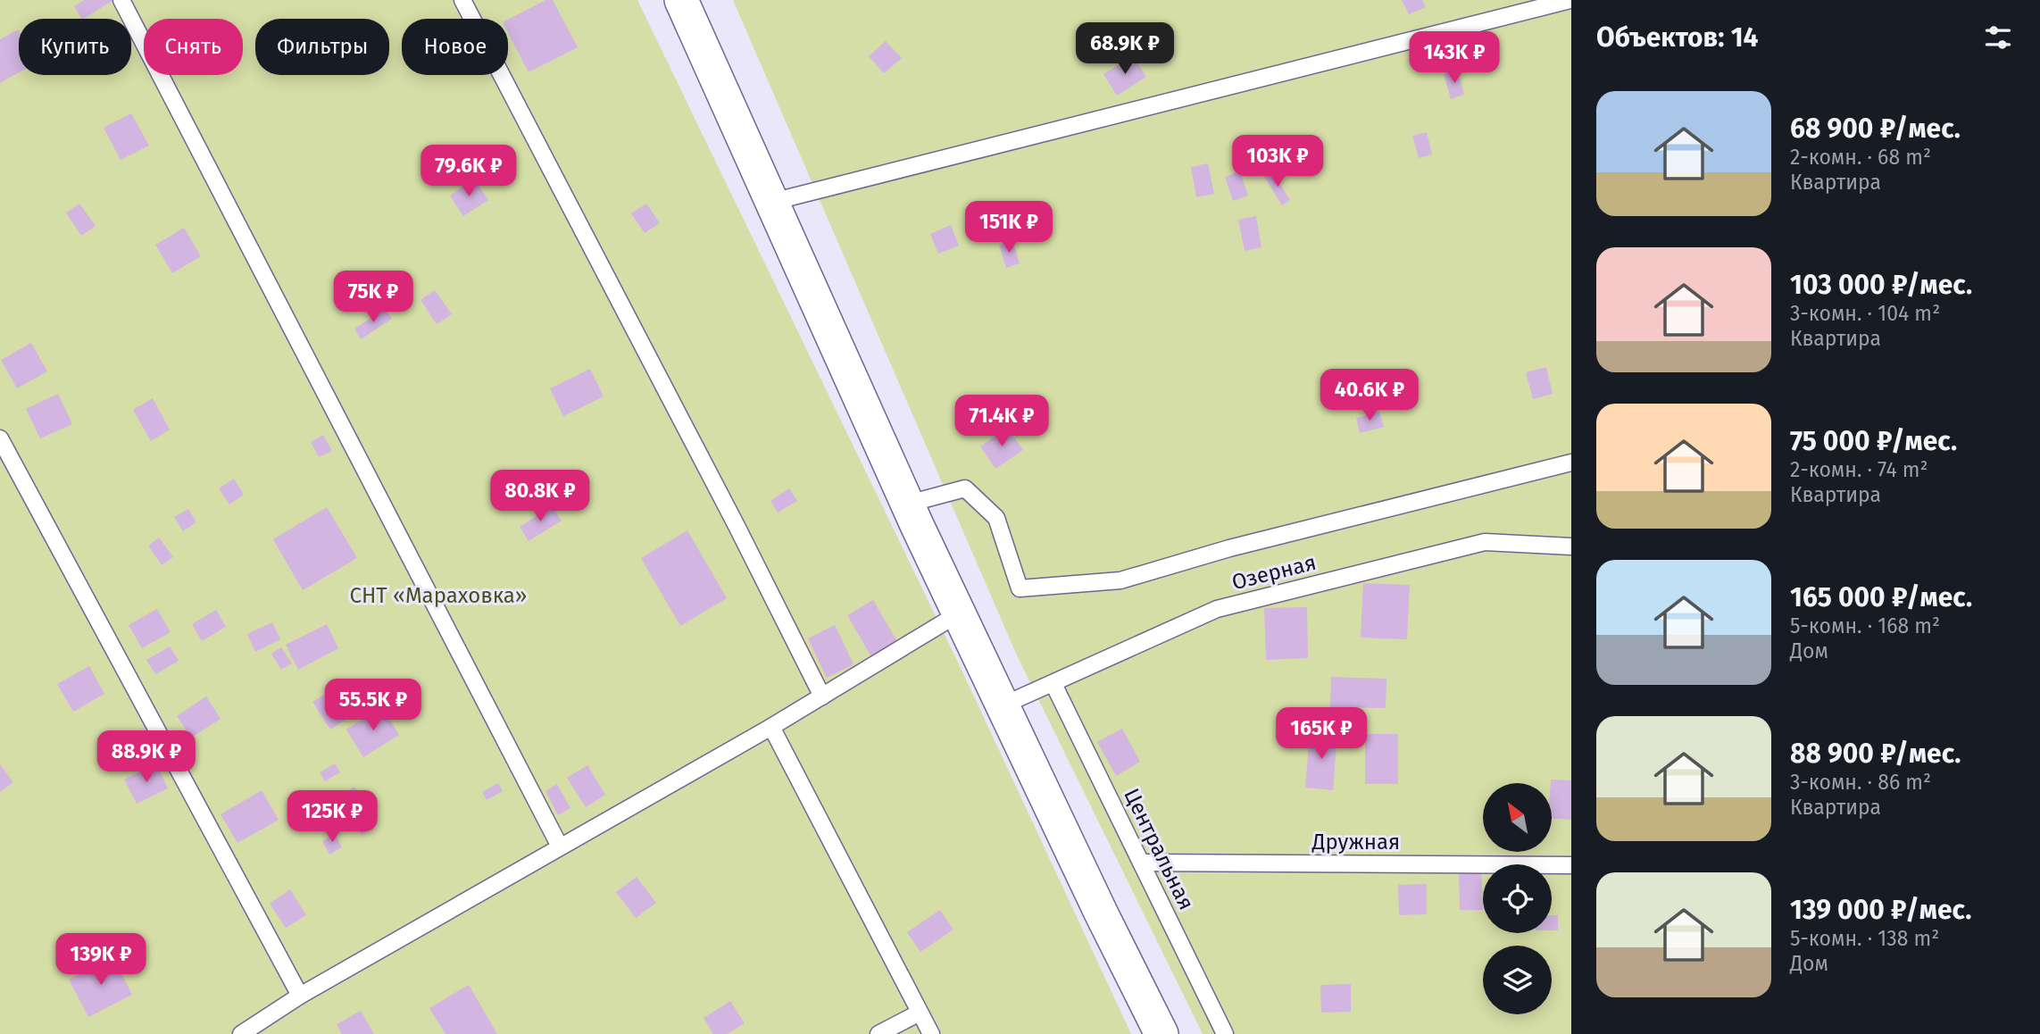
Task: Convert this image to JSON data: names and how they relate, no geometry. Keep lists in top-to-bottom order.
{
  "streets": {
    "lane": ["Озерная", "Дружная", "Центральная"]
  },
  "crossings": [
    ["Озерная", "Центральная"],
    ["Дружная", "Центральная"]
  ],
  "parks": ["СНТ «Мараховка»"],
  "north": "top left",
  "page": {
    "heading": "Объектов: 14",
    "chip": [
      "Купить",
      "Снять",
      "Фильтры",
      "Новое"
    ],
    "price": [
      "68.9K ₽",
      "143K ₽",
      "103K ₽",
      "79.6K ₽",
      "151K ₽",
      "75K ₽",
      "40.6K ₽",
      "71.4K ₽",
      "80.8K ₽",
      "55.5K ₽",
      "165K ₽",
      "88.9K ₽",
      "125K ₽",
      "139K ₽"
    ],
    "list": [
      {
        "name": "68 900 ₽/мес.",
        "note": "2-комн. · 68 m² · Квартира"
      },
      {
        "name": "103 000 ₽/мес.",
        "note": "3-комн. · 104 m² · Квартира"
      },
      {
        "name": "75 000 ₽/мес.",
        "note": "2-комн. · 74 m² · Квартира"
      },
      {
        "name": "165 000 ₽/мес.",
        "note": "5-комн. · 168 m² · Дом"
      },
      {
        "name": "88 900 ₽/мес.",
        "note": "3-комн. · 86 m² · Квартира"
      },
      {
        "name": "139 000 ₽/мес.",
        "note": "5-комн. · 138 m² · Дом"
      }
    ]
  }
}
